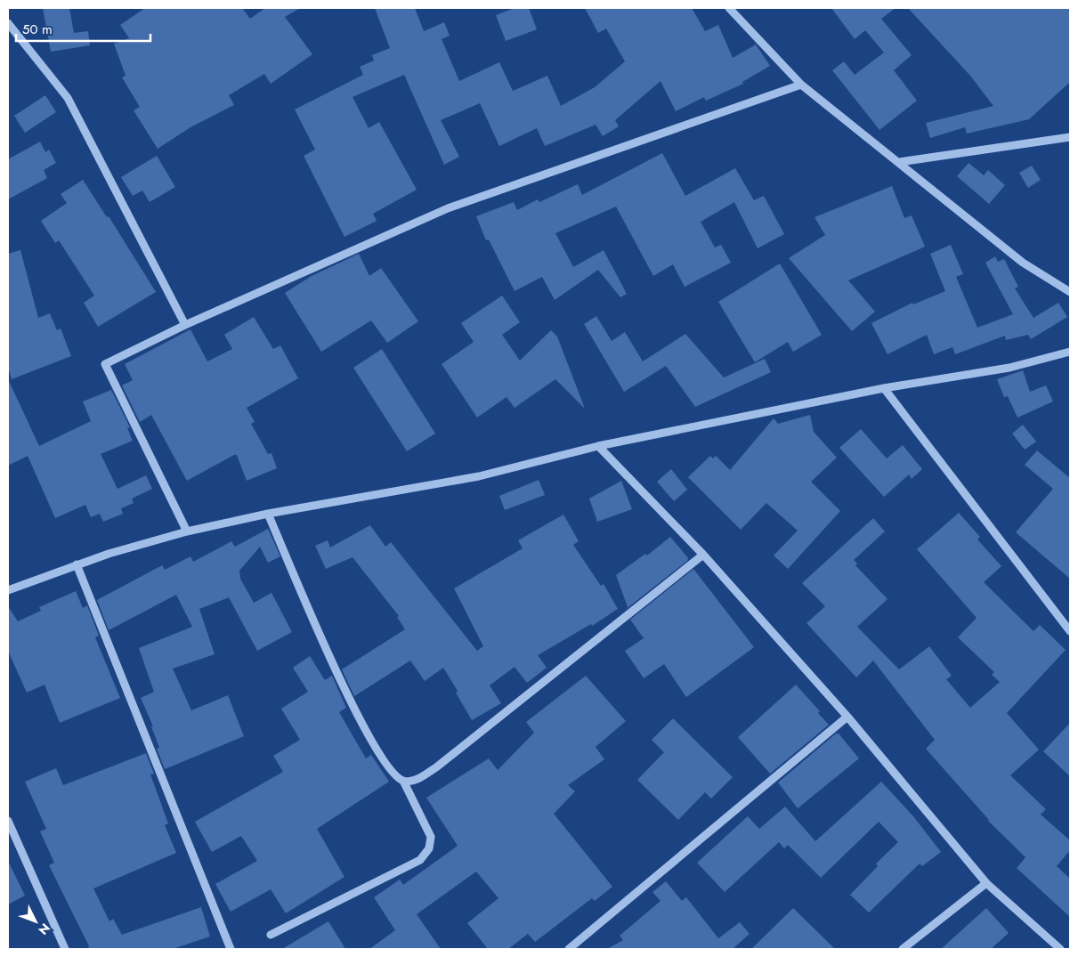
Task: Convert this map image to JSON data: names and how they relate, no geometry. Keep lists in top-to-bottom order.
{
  "scale_bar": "50 m",
  "north": "bottom right"
}
